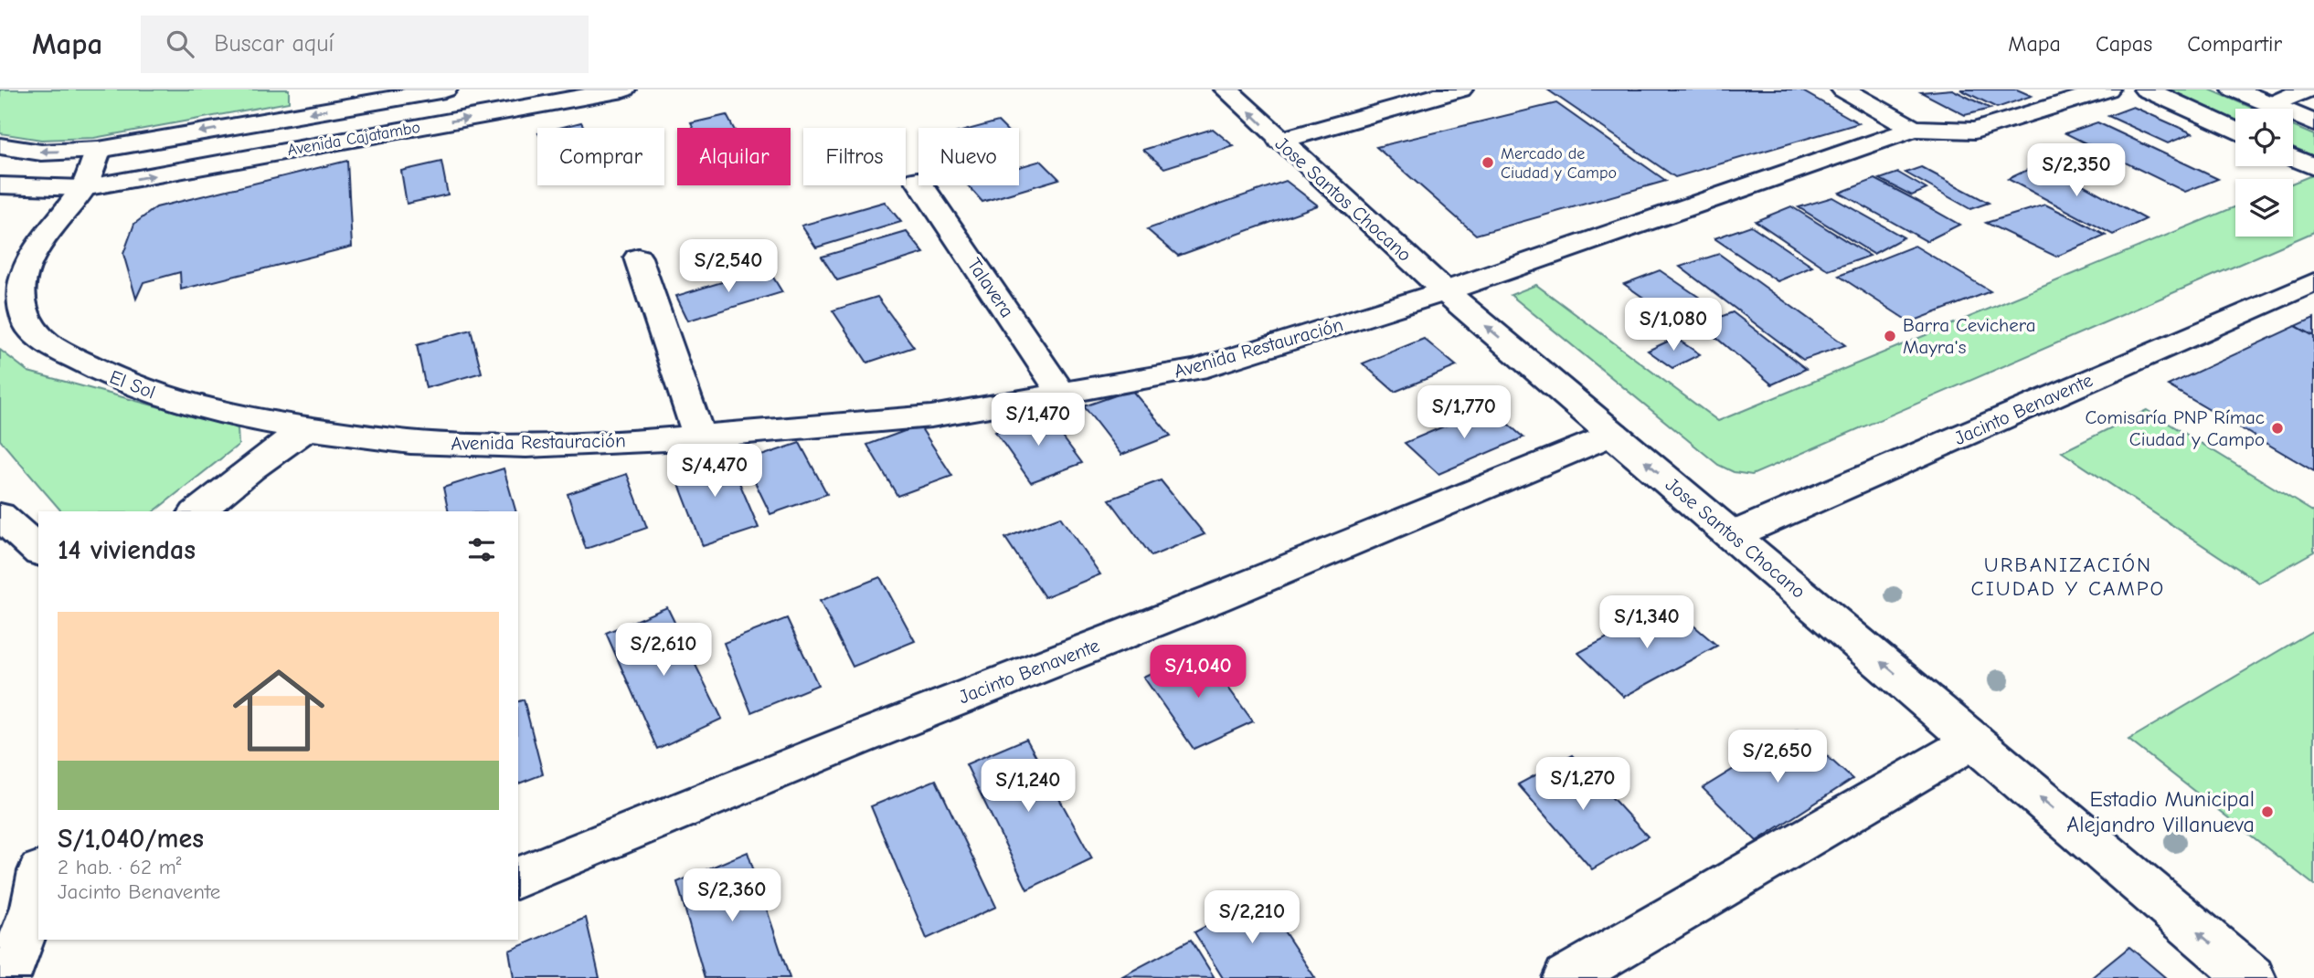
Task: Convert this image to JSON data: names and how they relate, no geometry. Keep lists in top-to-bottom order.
{
  "streets": {
    "street": [
      "Avenida Cajatambo",
      "Jose Santos Chocano",
      "Talavera",
      "Avenida Restauración",
      "El Sol",
      "Jacinto Benavente"
    ]
  },
  "crossings": [
    ["Avenida Cajatambo", "El Sol"],
    ["Jose Santos Chocano", "Avenida Restauración"],
    ["Jose Santos Chocano", "Jacinto Benavente"],
    ["Talavera", "Avenida Restauración"],
    ["Avenida Restauración", "El Sol"]
  ],
  "one_way": ["Jose Santos Chocano"],
  "districts": ["URBANIZACIÓN CIUDAD Y CAMPO"],
  "places": [
    "Mercado de Ciudad y Campo",
    "Barra Cevichera Mayra's",
    "Comisaría PNP Rímac Ciudad y Campo",
    "Estadio Municipal Alejandro Villanueva"
  ],
  "page": {
    "header": "Mapa",
    "search": "Buscar aquí",
    "nav": ["Mapa", "Capas", "Compartir"],
    "chip": [
      "Comprar",
      "Alquilar",
      "Filtros",
      "Nuevo"
    ],
    "price": [
      "S/2,350",
      "S/2,540",
      "S/1,080",
      "S/1,770",
      "S/1,470",
      "S/4,470",
      "S/1,340",
      "S/2,610",
      "S/1,040",
      "S/2,650",
      "S/1,270",
      "S/1,240",
      "S/2,360",
      "S/2,210"
    ],
    "heading": "14 viviendas",
    "list": [
      {
        "name": "S/1,040/mes",
        "note": "2 hab. · 62 m² · Jacinto Benavente"
      }
    ]
  }
}
